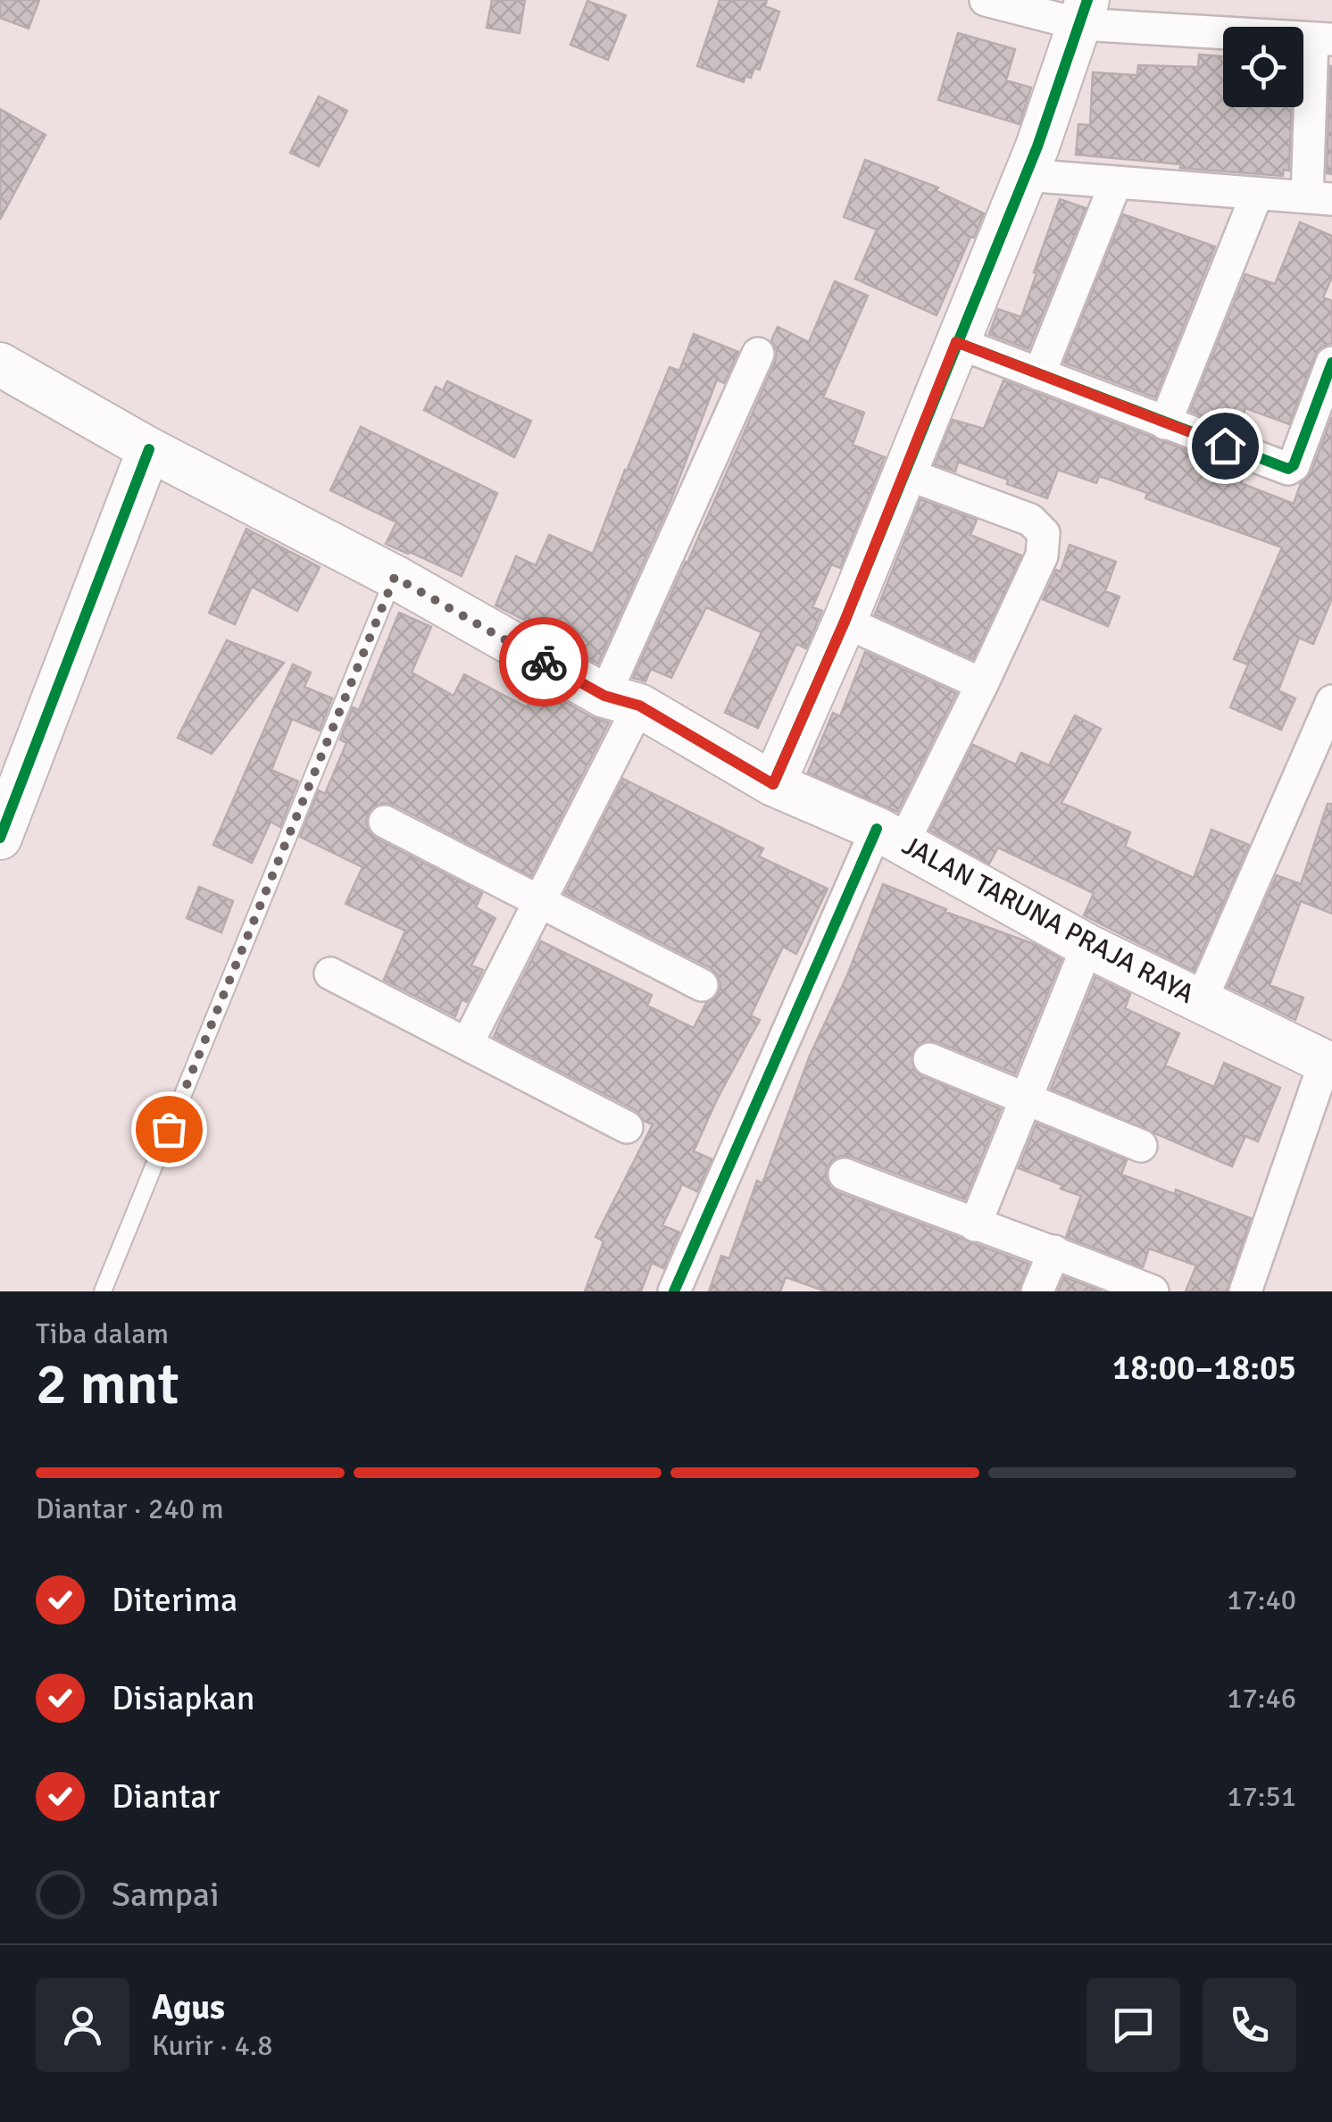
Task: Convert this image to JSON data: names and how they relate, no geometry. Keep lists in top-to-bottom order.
{
  "streets": {
    "main road": ["JALAN TARUNA PRAJA RAYA"]
  },
  "page": {
    "heading": ["2 mnt", "Tiba dalam", "18:00–18:05"],
    "panel": ["Agus", "Kurir · 4.8"],
    "bar": "Diantar · 240 m",
    "list": [
      ["Diterima", "17:40"],
      ["Disiapkan", "17:46"],
      ["Diantar", "17:51"],
      "Sampai"
    ]
  }
}
